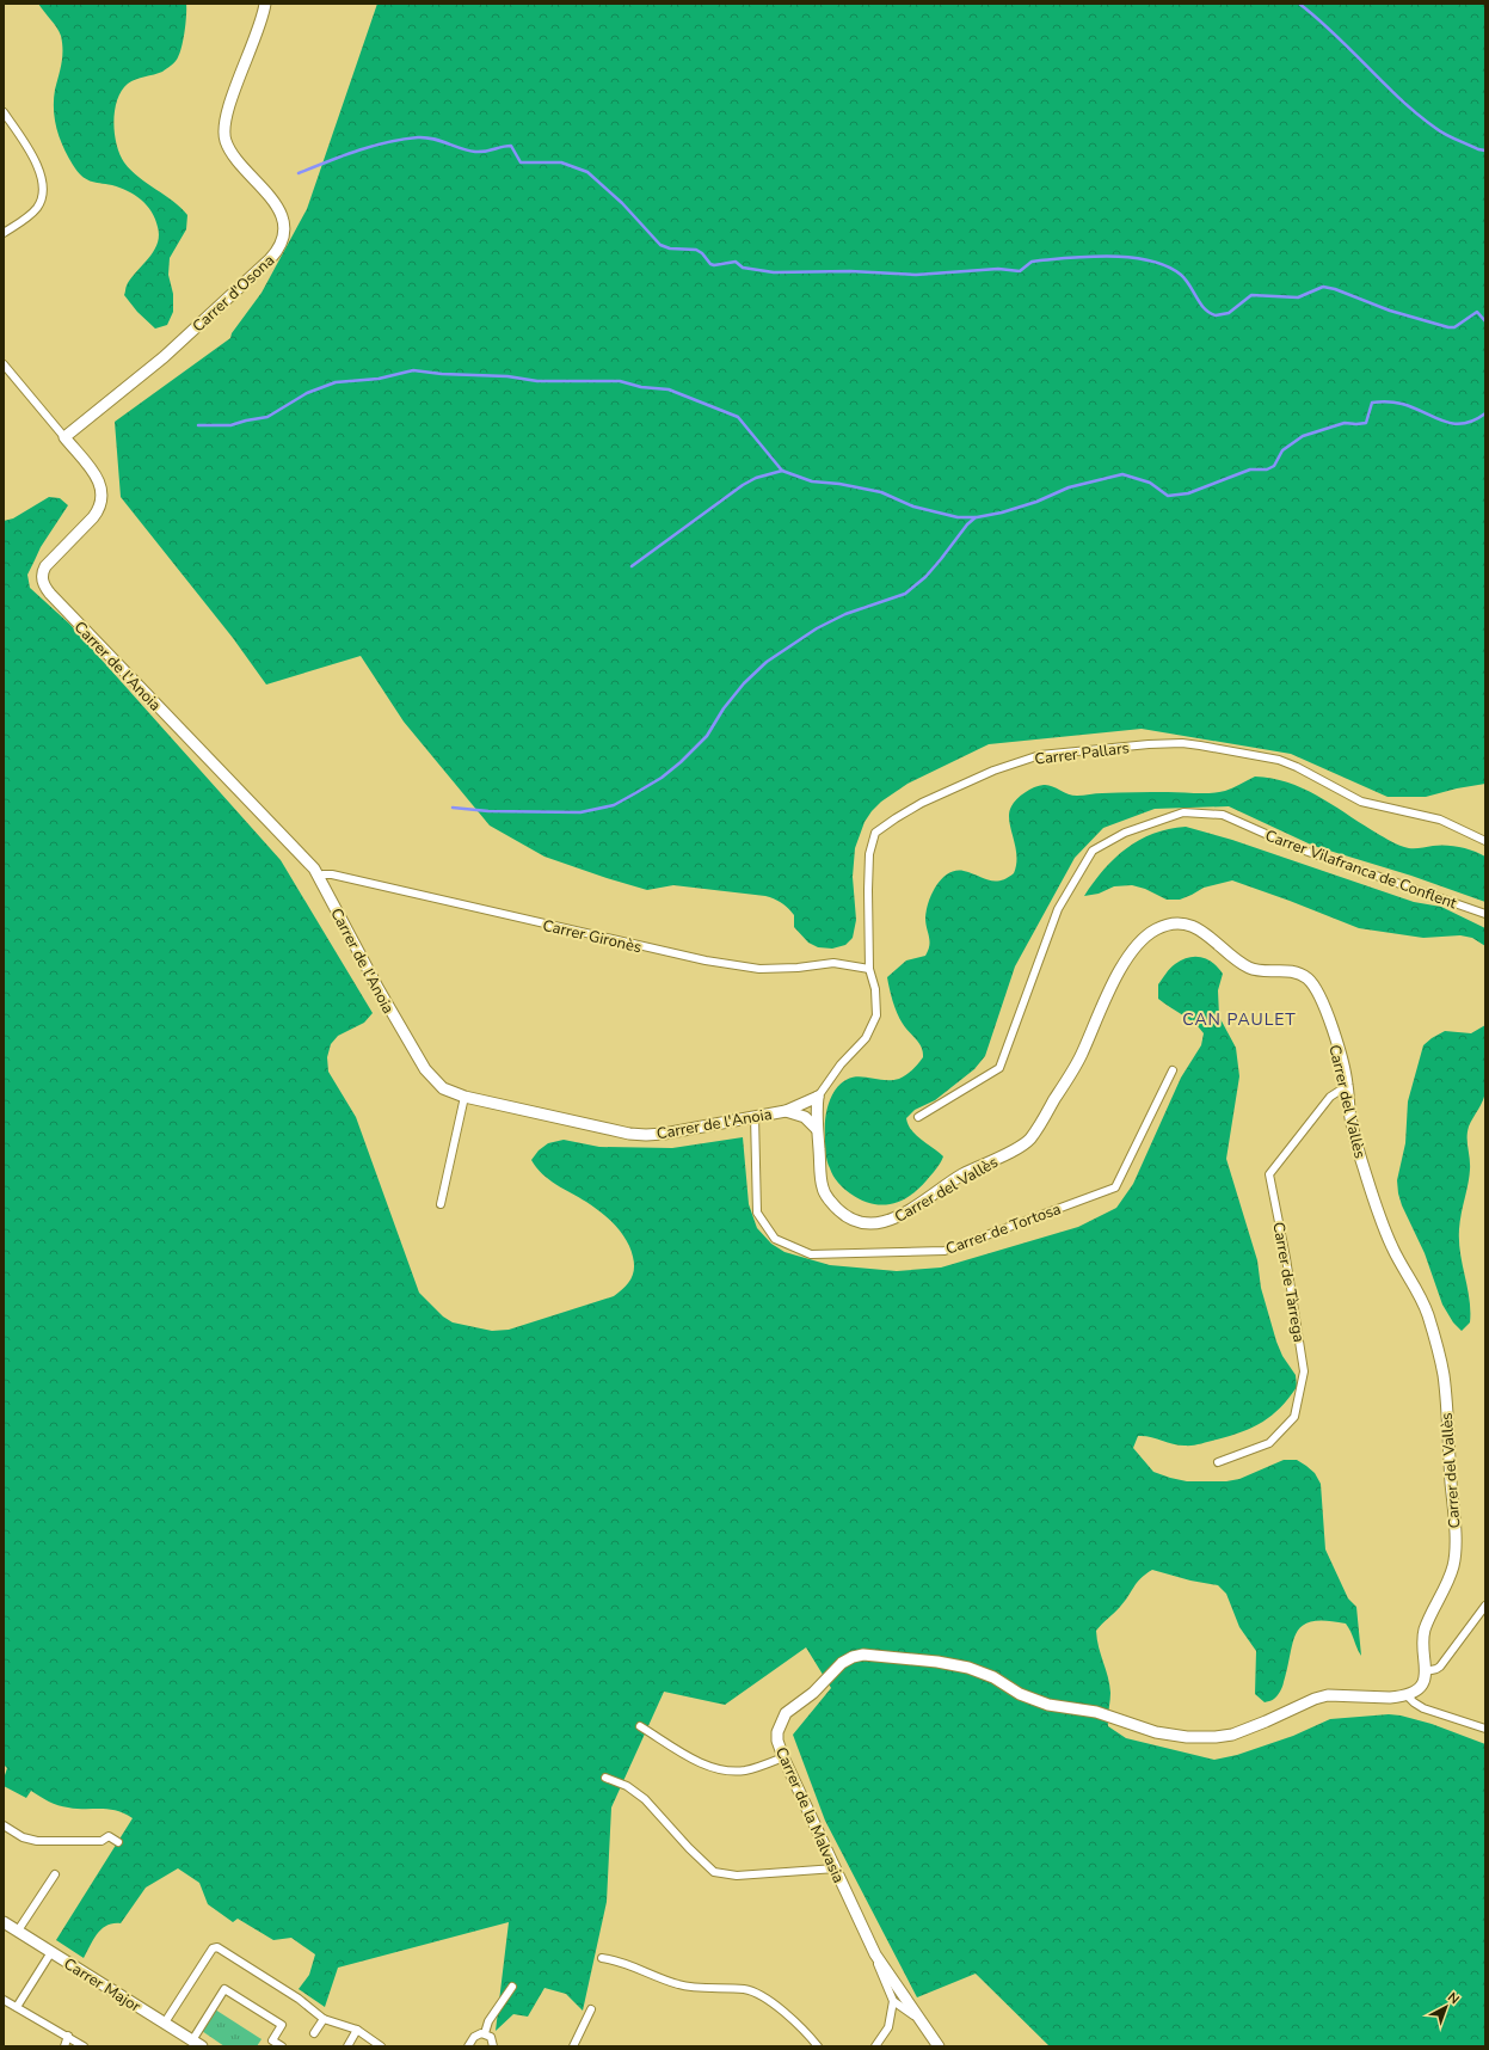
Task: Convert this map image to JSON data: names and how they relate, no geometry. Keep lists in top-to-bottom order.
{
  "streets": {
    "street": [
      "Carrer d'Osona",
      "Carrer de l'Anoia",
      "Carrer Pallars",
      "Carrer Vilafranca de Conflent",
      "Carrer Gironès",
      "Carrer del Vallès",
      "Carrer de Tortosa",
      "Carrer de Tàrrega",
      "Carrer de la Malvasia",
      "Carrer Major"
    ]
  },
  "crossings": [
    ["Carrer d'Osona", "Carrer de l'Anoia"],
    ["Carrer de l'Anoia", "Carrer Pallars"],
    ["Carrer de l'Anoia", "Carrer Gironès"],
    ["Carrer de l'Anoia", "Carrer del Vallès"],
    ["Carrer de l'Anoia", "Carrer de Tortosa"],
    ["Carrer Pallars", "Carrer Gironès"],
    ["Carrer Pallars", "Carrer del Vallès"],
    ["Carrer del Vallès", "Carrer de Tàrrega"]
  ],
  "districts": ["CAN PAULET"],
  "north": "top right"
}
